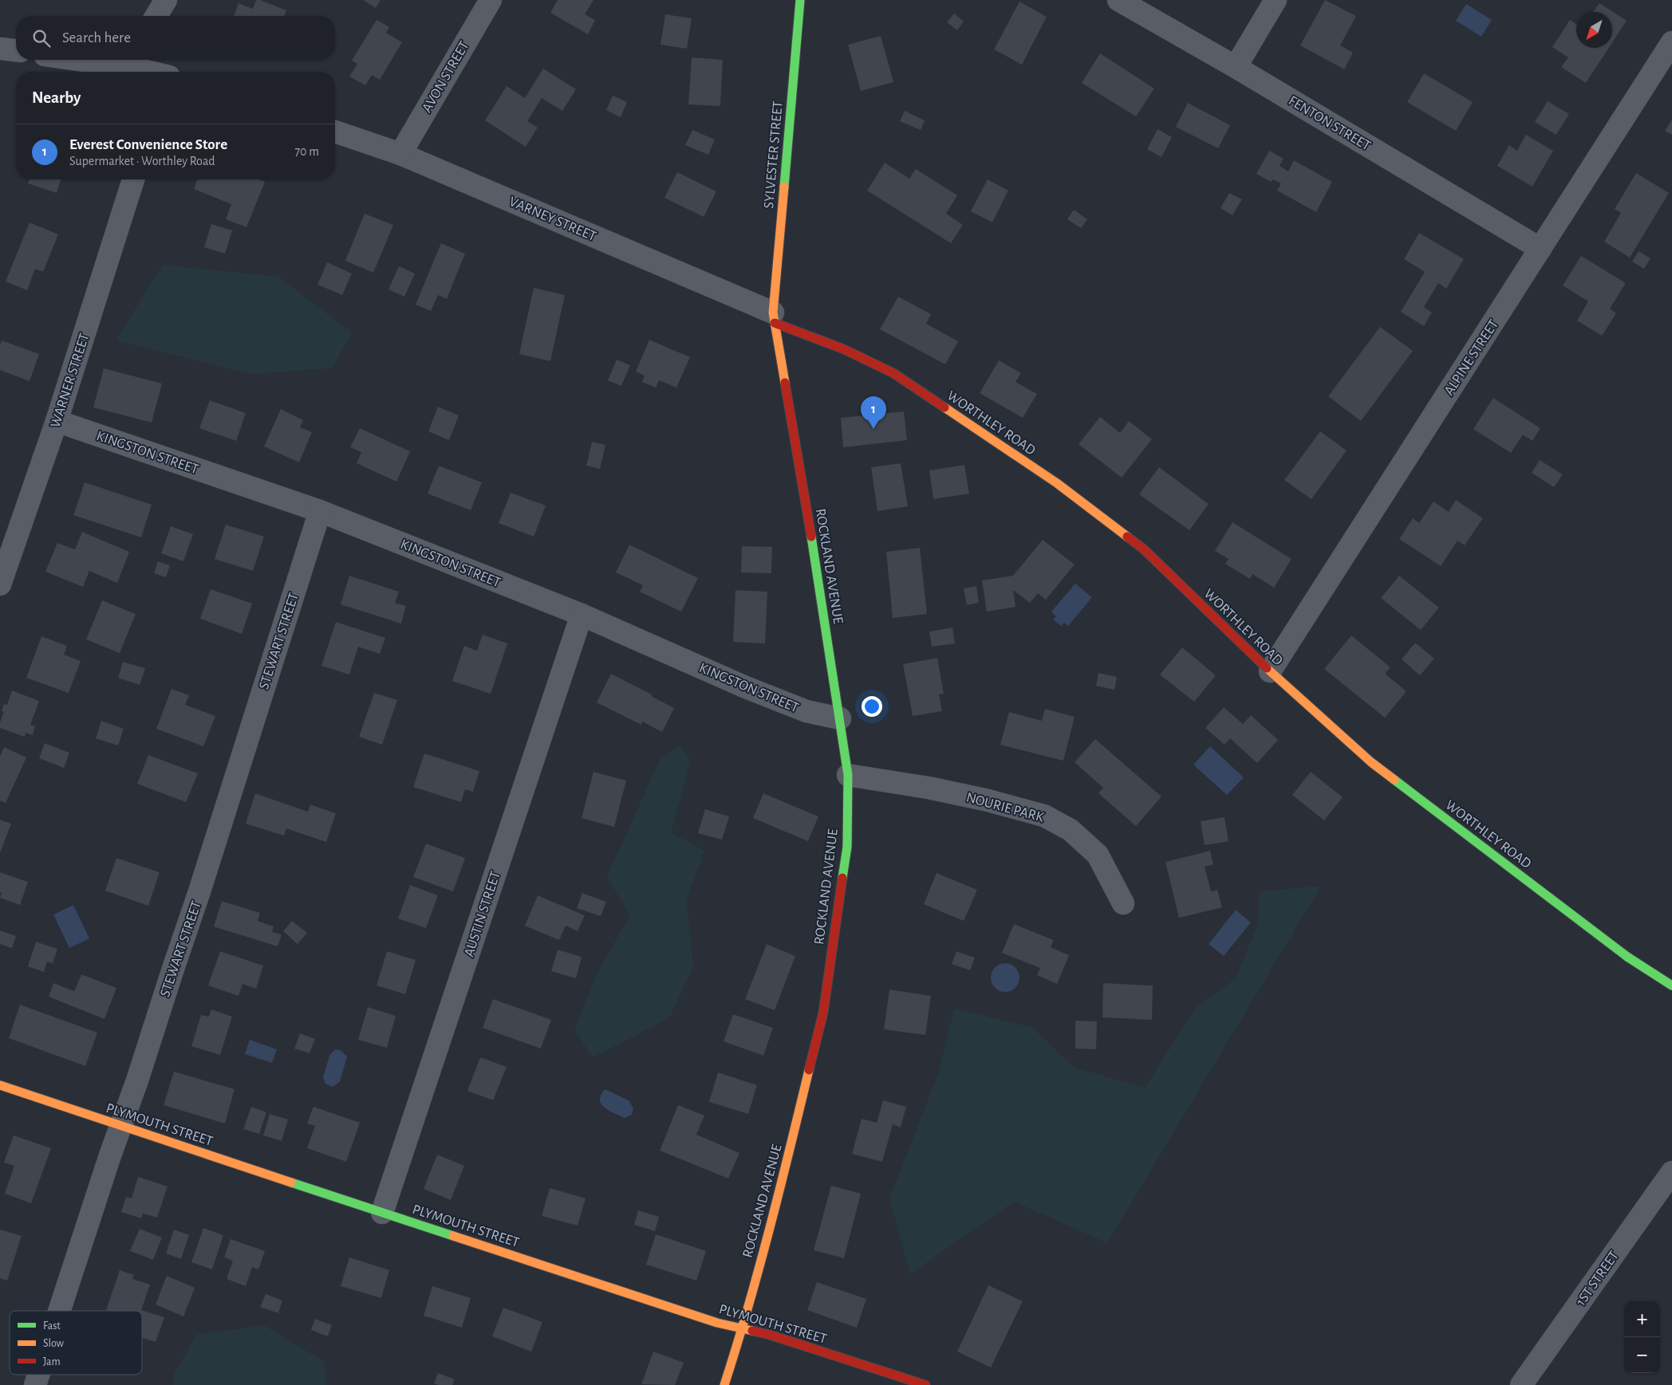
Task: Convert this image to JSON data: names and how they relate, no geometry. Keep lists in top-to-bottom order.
{
  "streets": {
    "street": [
      "AVON STREET",
      "FENTON STREET",
      "SYLVESTER STREET",
      "VARNEY STREET",
      "ALPINE STREET",
      "WARNER STREET",
      "WORTHLEY ROAD",
      "KINGSTON STREET",
      "ROCKLAND AVENUE",
      "STEWART STREET",
      "NOURIE PARK",
      "AUSTIN STREET",
      "PLYMOUTH STREET",
      "1ST STREET"
    ]
  },
  "crossings": [
    ["AVON STREET", "VARNEY STREET"],
    ["FENTON STREET", "ALPINE STREET"],
    ["SYLVESTER STREET", "VARNEY STREET"],
    ["SYLVESTER STREET", "WORTHLEY ROAD"],
    ["SYLVESTER STREET", "ROCKLAND AVENUE"],
    ["VARNEY STREET", "WORTHLEY ROAD"],
    ["VARNEY STREET", "ROCKLAND AVENUE"],
    ["ALPINE STREET", "WORTHLEY ROAD"],
    ["WARNER STREET", "KINGSTON STREET"],
    ["WORTHLEY ROAD", "ROCKLAND AVENUE"],
    ["KINGSTON STREET", "ROCKLAND AVENUE"],
    ["KINGSTON STREET", "STEWART STREET"],
    ["KINGSTON STREET", "AUSTIN STREET"],
    ["ROCKLAND AVENUE", "NOURIE PARK"],
    ["ROCKLAND AVENUE", "PLYMOUTH STREET"],
    ["STEWART STREET", "PLYMOUTH STREET"],
    ["AUSTIN STREET", "PLYMOUTH STREET"]
  ],
  "legend": ["Fast", "Slow", "Jam"],
  "north": "bottom left",
  "page": {
    "search": "Search here",
    "heading": "Nearby",
    "list": [
      {
        "mark": "1",
        "name": "Everest Convenience Store",
        "note": "Supermarket · Worthley Road",
        "value": "70 m"
      }
    ],
    "pins": "1",
    "map_buttons": ["+", "−"]
  }
}
